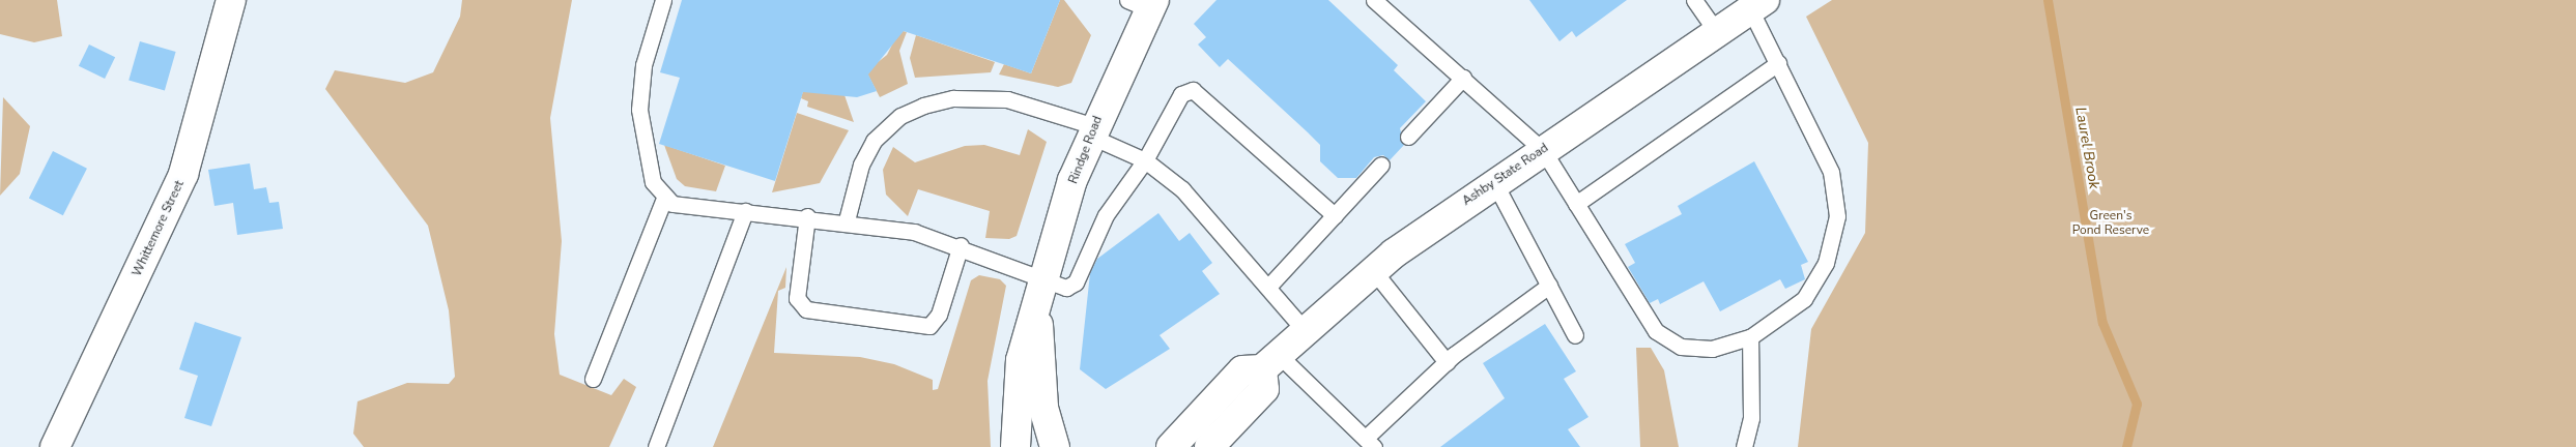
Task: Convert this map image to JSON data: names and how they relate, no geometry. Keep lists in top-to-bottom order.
{
  "streets": {
    "street": ["Rindge Road", "Ashby State Road", "Whittemore Street"]
  },
  "water": ["Laurel Brook"],
  "parks": ["Green's Pond Reserve"]
}
